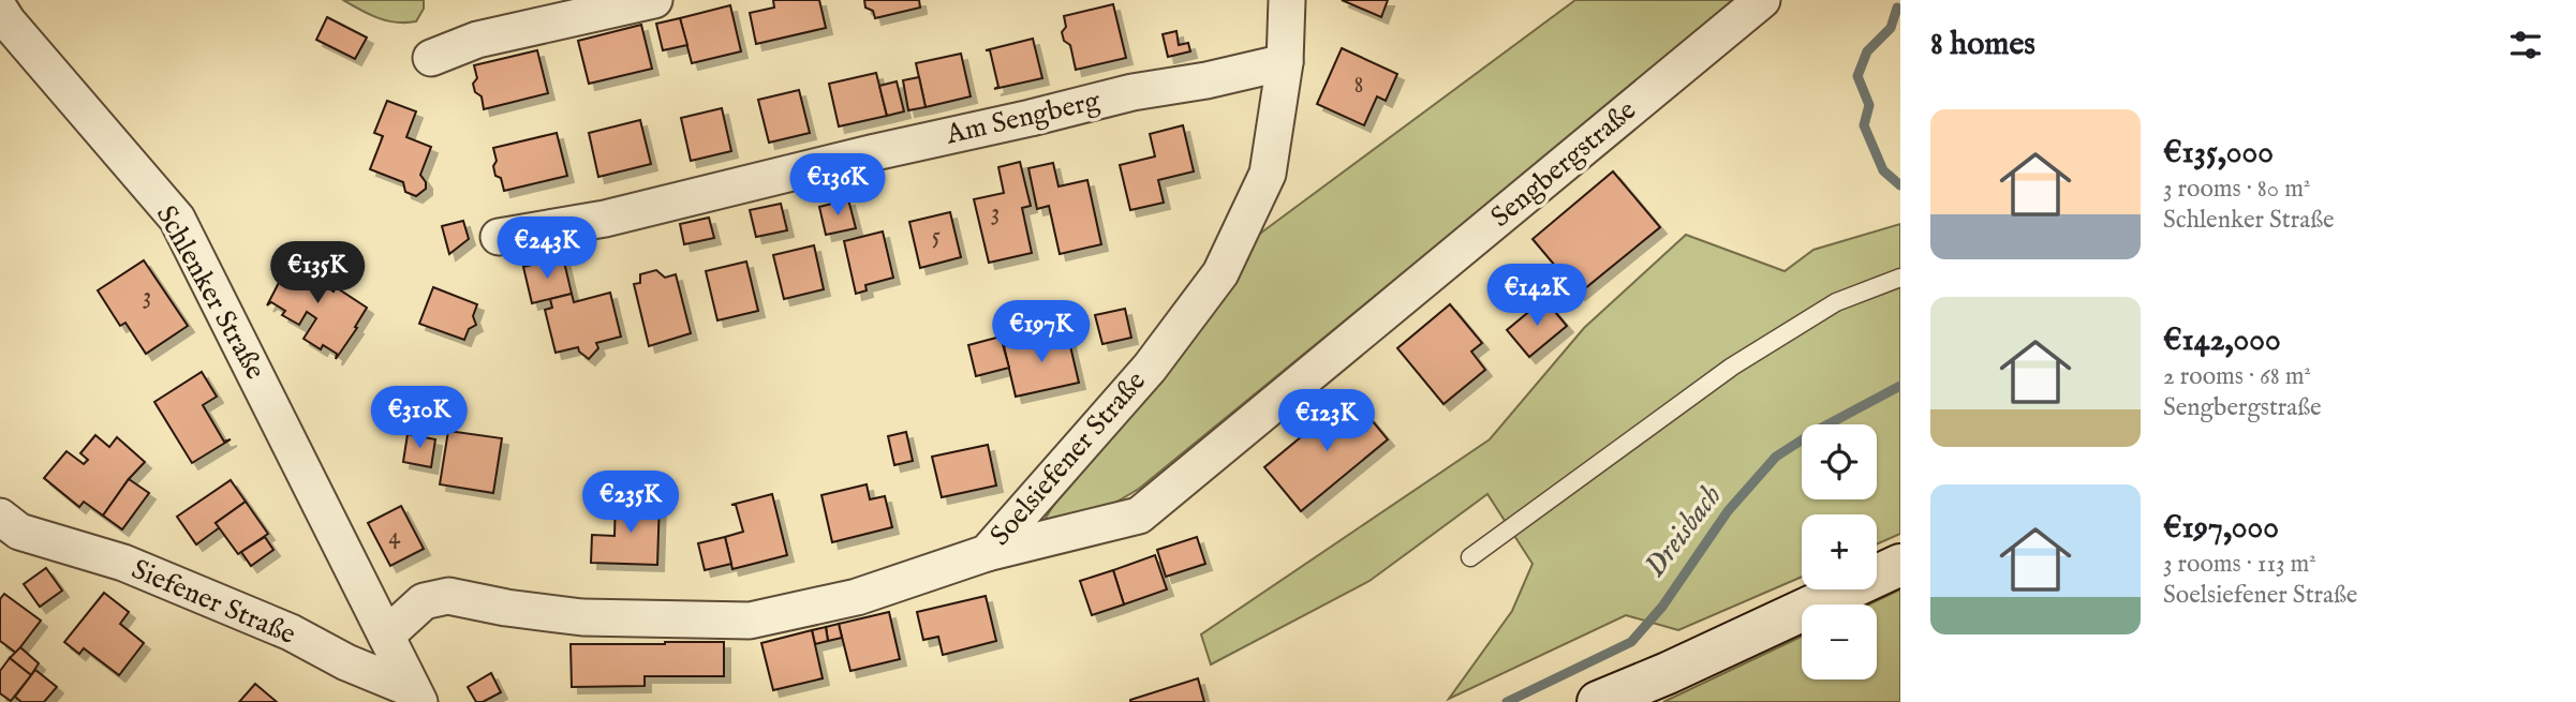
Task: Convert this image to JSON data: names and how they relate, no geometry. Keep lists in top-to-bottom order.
{
  "streets": {
    "street": [
      "Am Sengberg",
      "Sengbergstraße",
      "Schlenker Straße",
      "Soelsiefener Straße",
      "Siefener Straße"
    ]
  },
  "crossings": [
    ["Am Sengberg", "Soelsiefener Straße"],
    ["Sengbergstraße", "Soelsiefener Straße"],
    ["Schlenker Straße", "Soelsiefener Straße"],
    ["Schlenker Straße", "Siefener Straße"]
  ],
  "water": ["Dreisbach"],
  "house_numbers": [
    "8",
    "3",
    "5",
    "3",
    "4"
  ],
  "page": {
    "heading": "8 homes",
    "list": [
      {
        "name": "€135,000",
        "note": "3 rooms · 80 m² · Schlenker Straße"
      },
      {
        "name": "€142,000",
        "note": "2 rooms · 68 m² · Sengbergstraße"
      },
      {
        "name": "€197,000",
        "note": "3 rooms · 113 m² · Soelsiefener Straße"
      }
    ],
    "price": [
      "€136K",
      "€243K",
      "€135K",
      "€142K",
      "€197K",
      "€310K",
      "€123K",
      "€235K"
    ],
    "map_buttons": ["+", "−"]
  }
}
